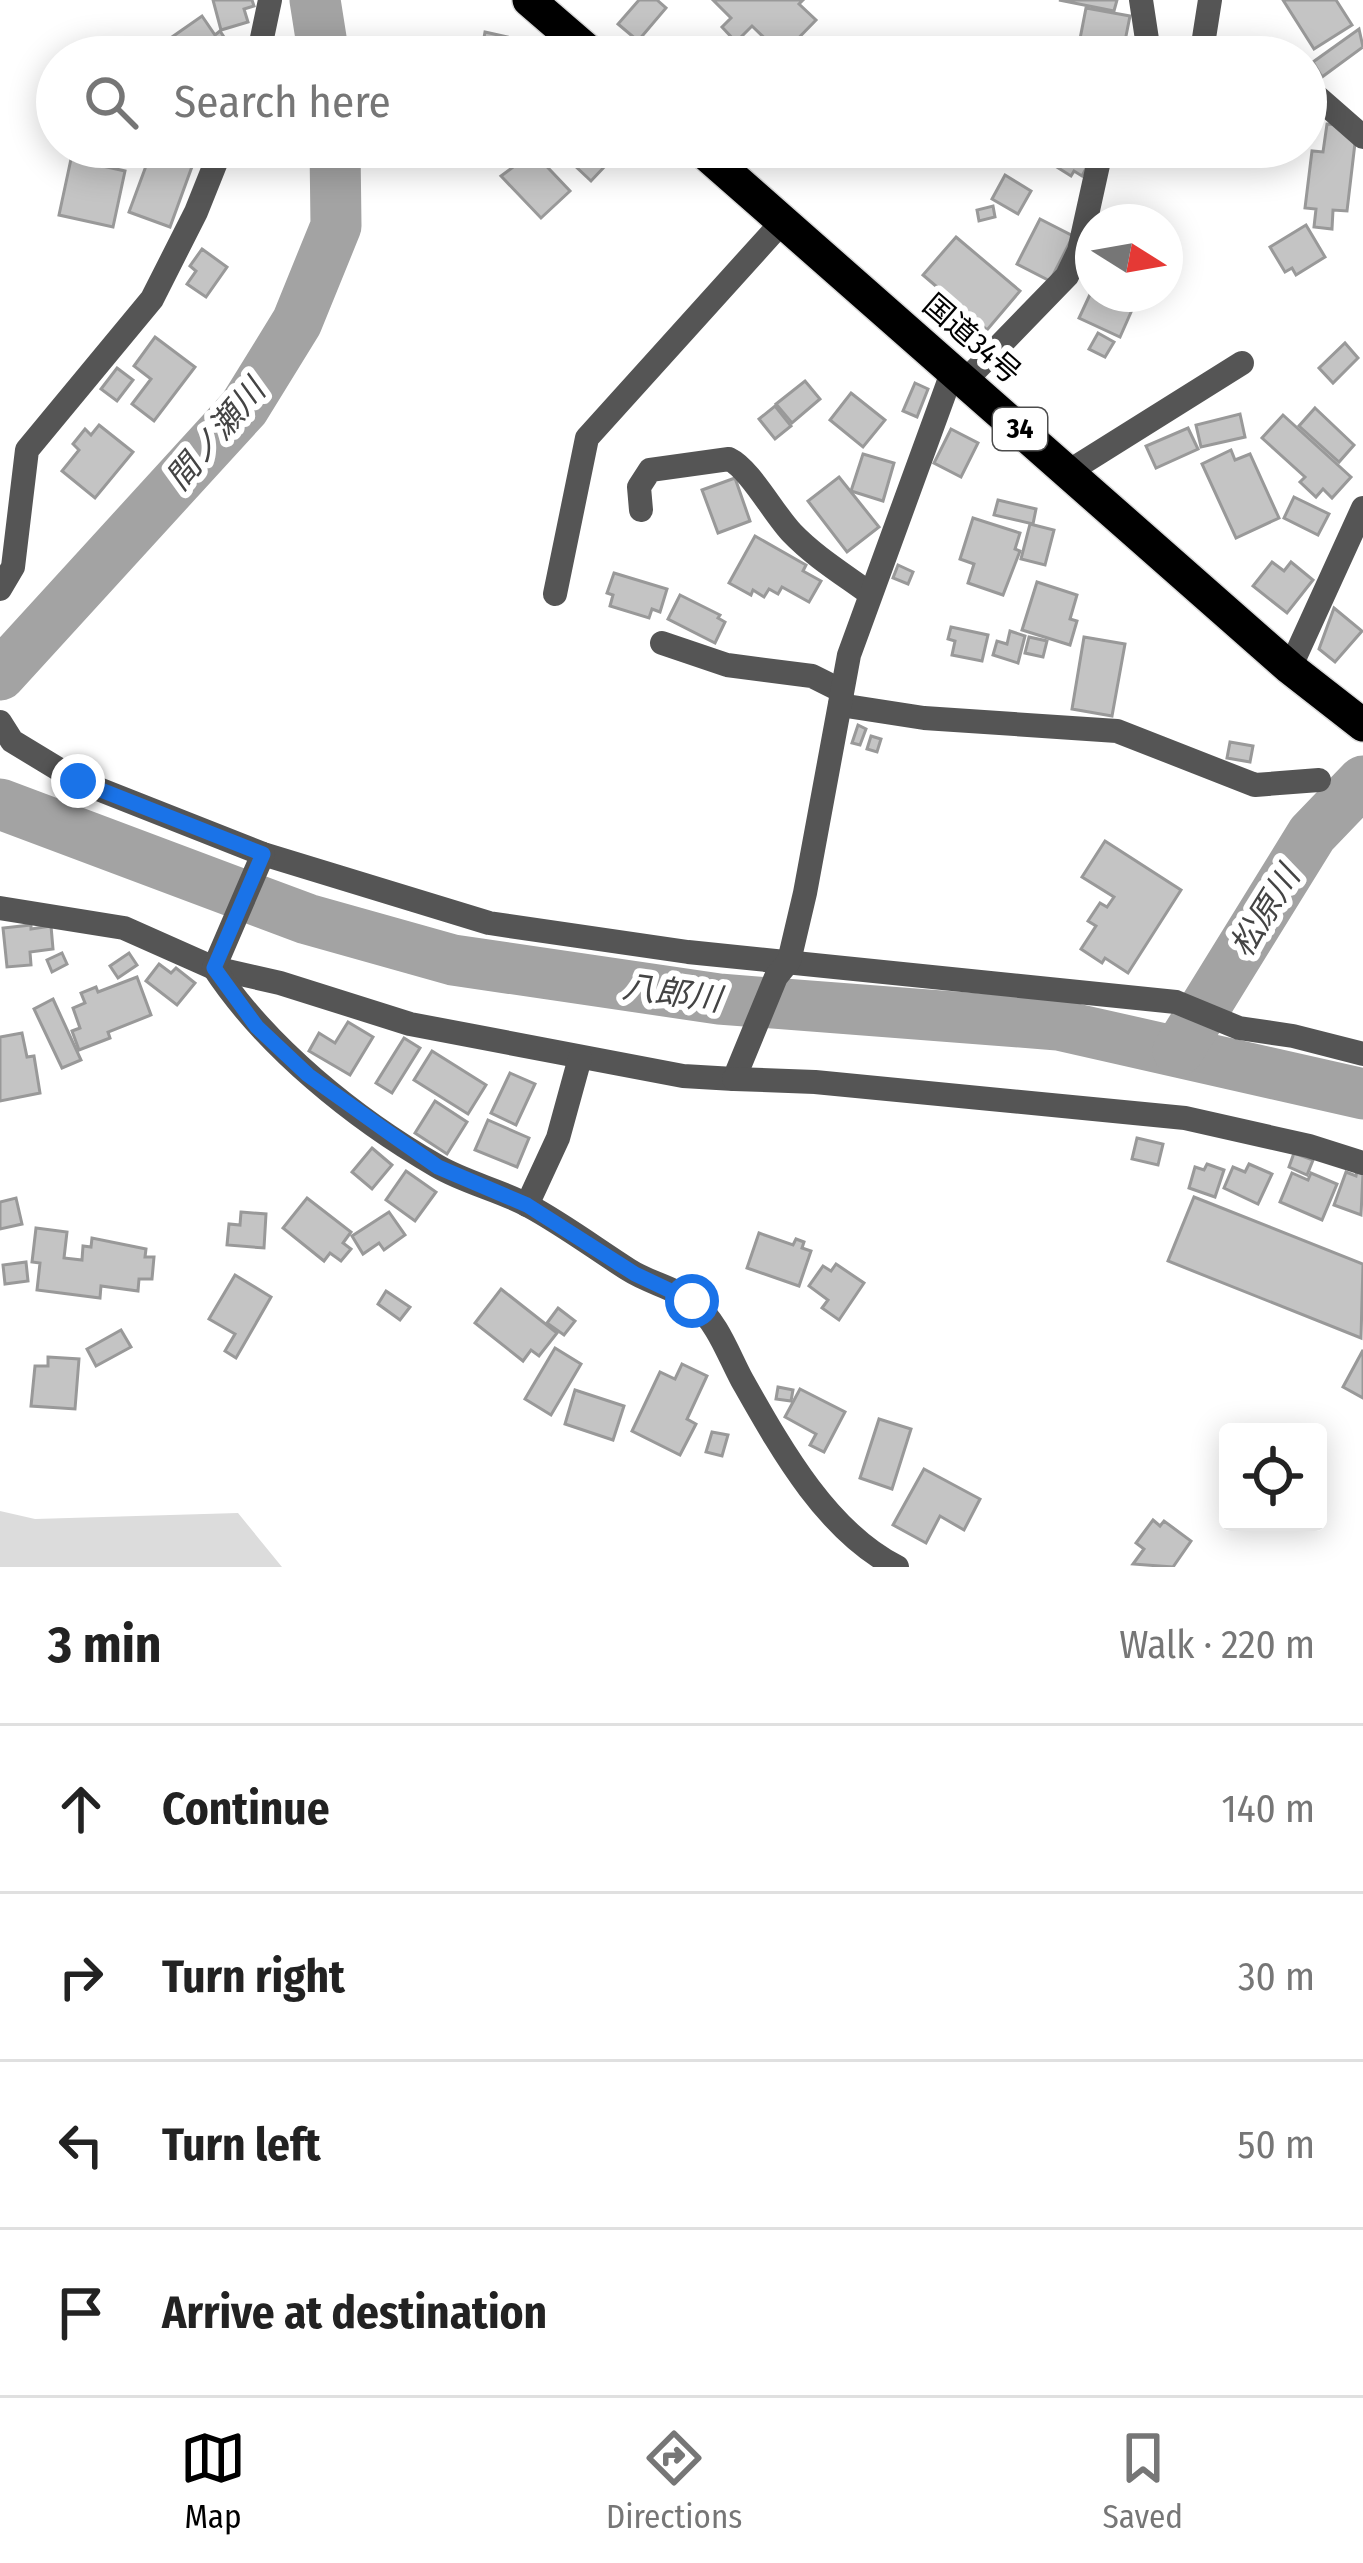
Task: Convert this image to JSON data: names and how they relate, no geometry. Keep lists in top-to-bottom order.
{
  "streets": {
    "highway": ["国道34号", "34"]
  },
  "water": ["間ノ瀬川", "松原川", "八郎川"],
  "north": "right",
  "page": {
    "search": "Search here",
    "heading": ["3 min", "Walk · 220 m"],
    "list": [
      ["Continue", "140 m"],
      ["Turn right", "30 m"],
      ["Turn left", "50 m"],
      "Arrive at destination"
    ],
    "nav": ["Map", "Directions", "Saved"]
  }
}
